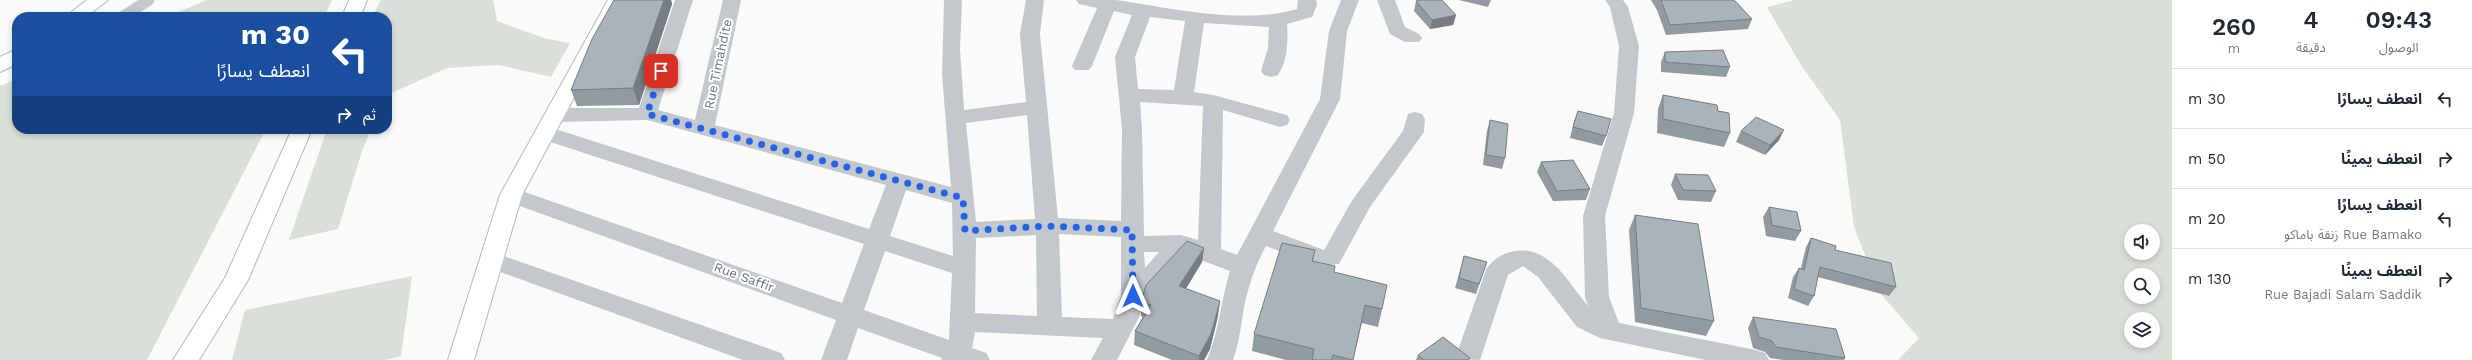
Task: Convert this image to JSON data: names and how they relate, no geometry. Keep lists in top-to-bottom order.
{
  "streets": {
    "street": ["Rue Timahdite", "Rue Saffir"]
  },
  "page": {
    "eta": [
      "09:43",
      "الوصول",
      "4",
      "دقيقة",
      "260",
      "m"
    ],
    "turn": ["30 m", "انعطف يسارًا"],
    "list": [
      {
        "name": "انعطف يسارًا",
        "value": "30 m"
      },
      {
        "name": "انعطف يمينًا",
        "value": "50 m"
      },
      {
        "name": "انعطف يسارًا",
        "note": "Rue Bamako زنقة باماكو",
        "value": "20 m"
      },
      {
        "name": "انعطف يمينًا",
        "note": "Rue Bajadi Salam Saddik",
        "value": "130 m"
      }
    ],
    "then": "ثم"
  }
}
